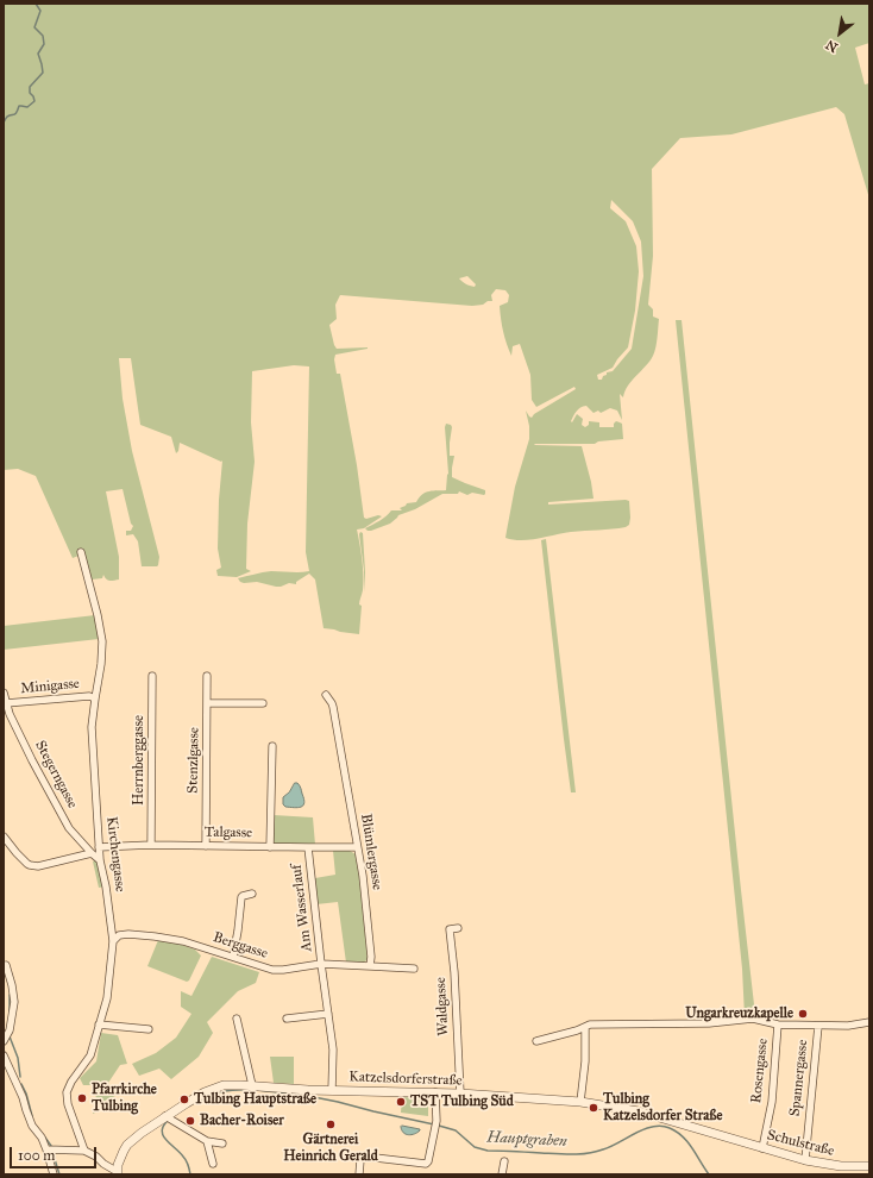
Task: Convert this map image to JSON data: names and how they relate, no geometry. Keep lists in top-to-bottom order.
{
  "streets": {
    "street": [
      "Minigasse",
      "Herrnberggasse",
      "Stenzlgasse",
      "Stegerngasse",
      "Talgasse",
      "Blümlergasse",
      "Kirchengasse",
      "Am Wasserlauf",
      "Berggasse",
      "Waldgasse",
      "Rosengasse",
      "Spannergasse",
      "Katzelsdorferstraße",
      "Schulstraße"
    ]
  },
  "crossings": [
    ["Minigasse", "Stegerngasse"],
    ["Minigasse", "Kirchengasse"],
    ["Herrnberggasse", "Talgasse"],
    ["Stenzlgasse", "Talgasse"],
    ["Stegerngasse", "Kirchengasse"],
    ["Talgasse", "Blümlergasse"],
    ["Talgasse", "Kirchengasse"],
    ["Talgasse", "Am Wasserlauf"],
    ["Kirchengasse", "Berggasse"],
    ["Am Wasserlauf", "Berggasse"],
    ["Waldgasse", "Katzelsdorferstraße"],
    ["Rosengasse", "Schulstraße"],
    ["Spannergasse", "Schulstraße"],
    ["Katzelsdorferstraße", "Schulstraße"]
  ],
  "water": ["Hauptgraben"],
  "places": [
    "Ungarkreuzkapelle",
    "Pfarrkirche Tulbing",
    "Tulbing Hauptstraße",
    "TST Tulbing Süd",
    "Tulbing Katzelsdorfer Straße",
    "Bacher-Roiser",
    "Gärtnerei Heinrich Gerald"
  ],
  "scale_bar": "100 m",
  "north": "bottom left"
}
